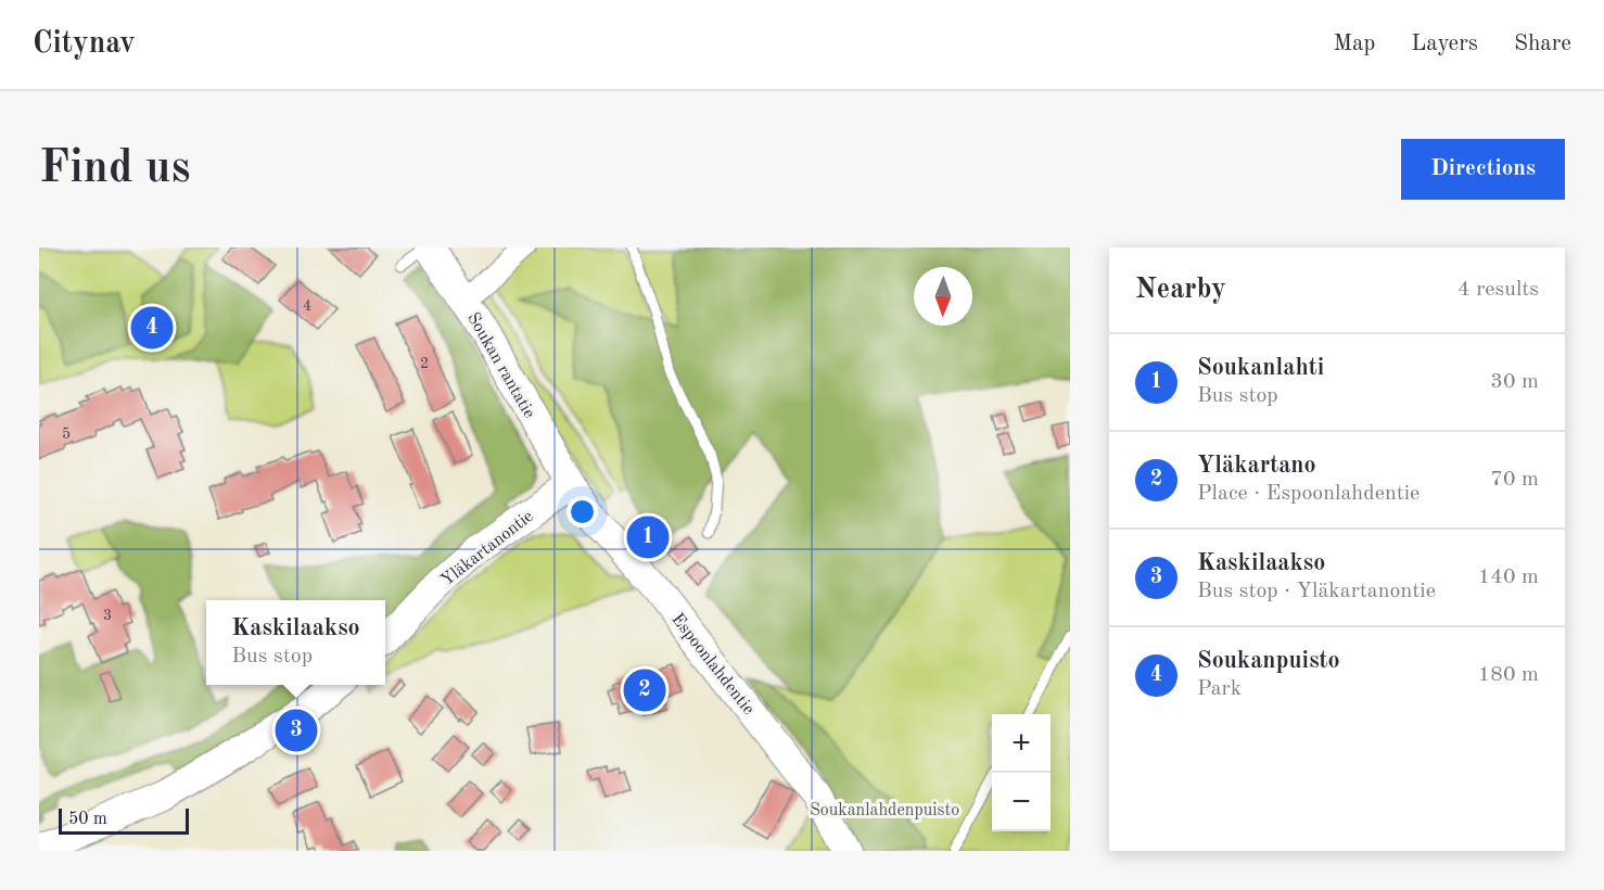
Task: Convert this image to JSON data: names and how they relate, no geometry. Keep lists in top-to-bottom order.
{
  "streets": {
    "street": ["Soukan rantatie", "Yläkartanontie", "Espoonlahdentie"]
  },
  "crossings": [
    ["Soukan rantatie", "Yläkartanontie"],
    ["Soukan rantatie", "Espoonlahdentie"],
    ["Yläkartanontie", "Espoonlahdentie"]
  ],
  "parks": ["Soukanlahdenpuisto"],
  "house_numbers": [
    "4",
    "2",
    "5",
    "3"
  ],
  "scale_bar": "50 m",
  "north": "bottom",
  "page": {
    "header": "Citynav",
    "nav": ["Map", "Layers", "Share"],
    "buttons": "Directions",
    "title": "Find us",
    "heading": ["Nearby", "4 results"],
    "pins": [
      "4",
      "1",
      "2",
      "3"
    ],
    "list": [
      {
        "mark": "1",
        "name": "Soukanlahti",
        "note": "Bus stop",
        "value": "30 m"
      },
      {
        "mark": "2",
        "name": "Yläkartano",
        "note": "Place · Espoonlahdentie",
        "value": "70 m"
      },
      {
        "mark": "3",
        "name": "Kaskilaakso",
        "note": "Bus stop · Yläkartanontie",
        "value": "140 m"
      },
      {
        "mark": "4",
        "name": "Soukanpuisto",
        "note": "Park",
        "value": "180 m"
      }
    ],
    "popup": ["Kaskilaakso", "Bus stop"],
    "map_buttons": ["+", "−"],
    "scale": "50 m"
  }
}
